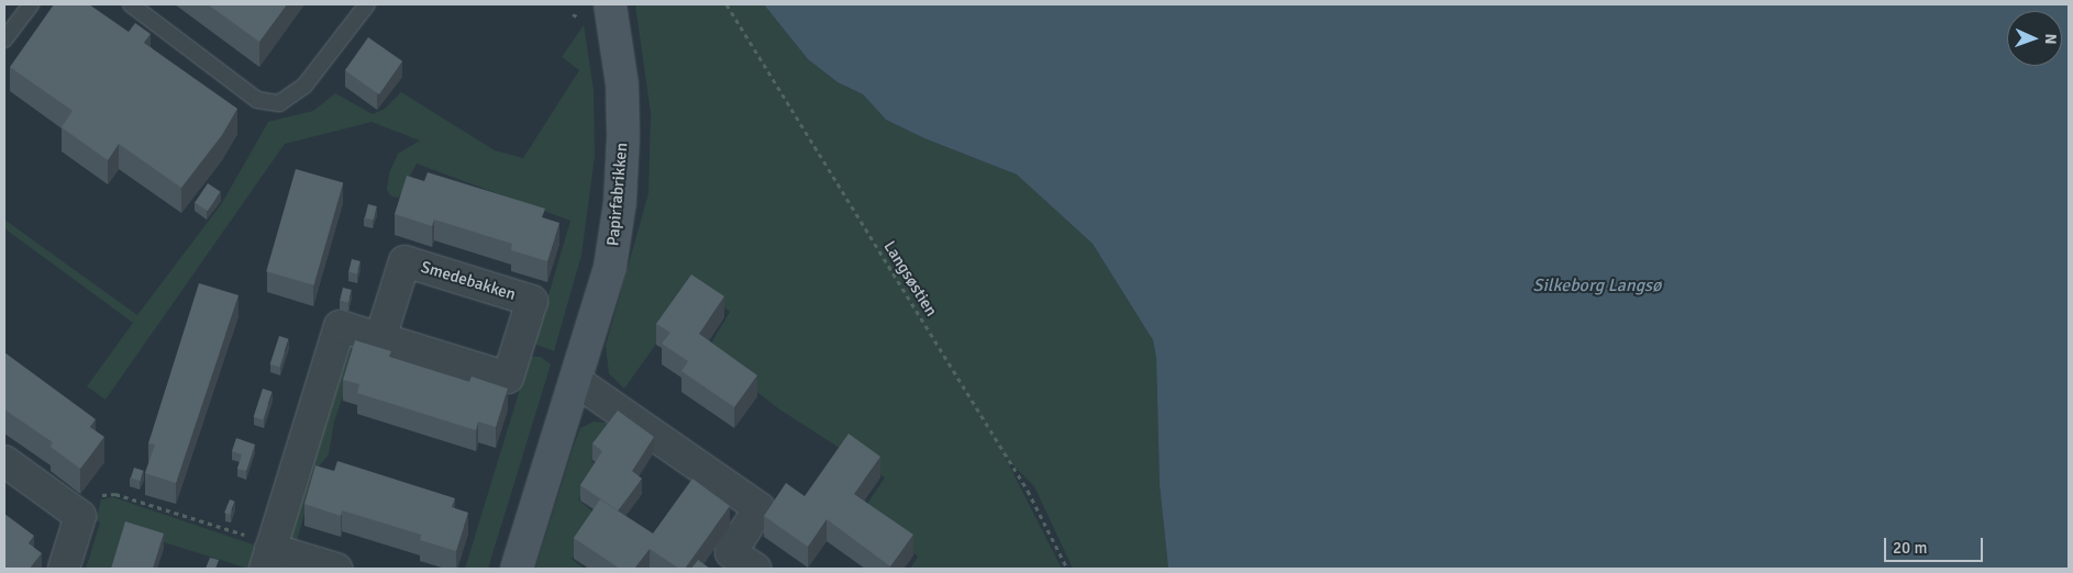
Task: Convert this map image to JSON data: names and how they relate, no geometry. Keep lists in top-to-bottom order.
{
  "streets": {
    "street": ["Papirfabrikken", "Smedebakken"],
    "path": ["Langsøstien"]
  },
  "water": ["Silkeborg Langsø"],
  "scale_bar": "20 m",
  "north": "right"
}
